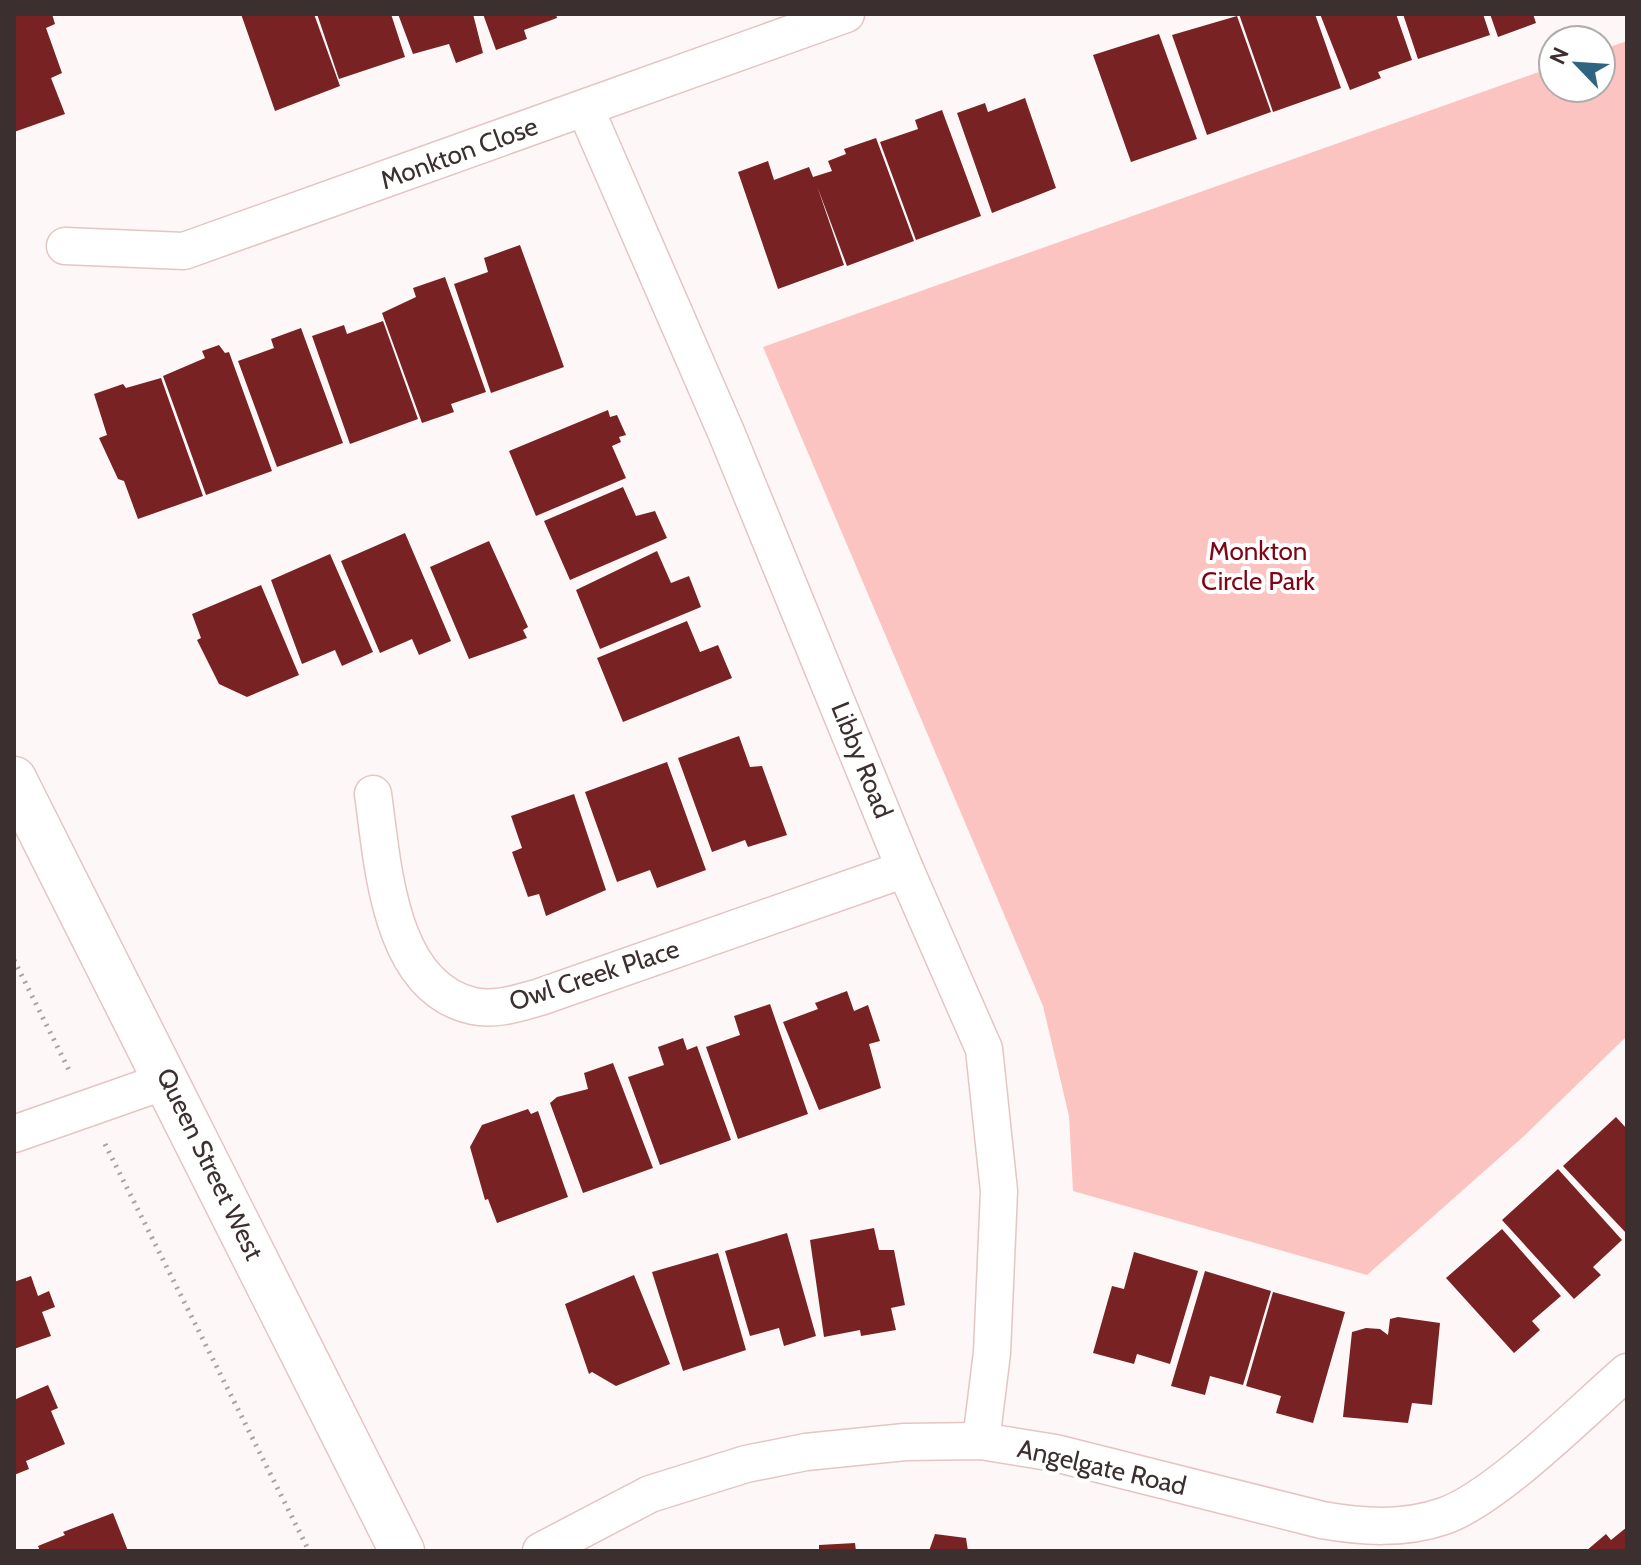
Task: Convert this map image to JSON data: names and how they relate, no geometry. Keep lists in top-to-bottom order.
{
  "streets": {
    "main road": ["Queen Street West"],
    "street": [
      "Monkton Close",
      "Libby Road",
      "Owl Creek Place",
      "Angelgate Road"
    ]
  },
  "crossings": [
    ["Monkton Close", "Libby Road"],
    ["Libby Road", "Owl Creek Place"],
    ["Libby Road", "Angelgate Road"]
  ],
  "parks": ["Monkton Circle Park"],
  "north": "top left"
}
